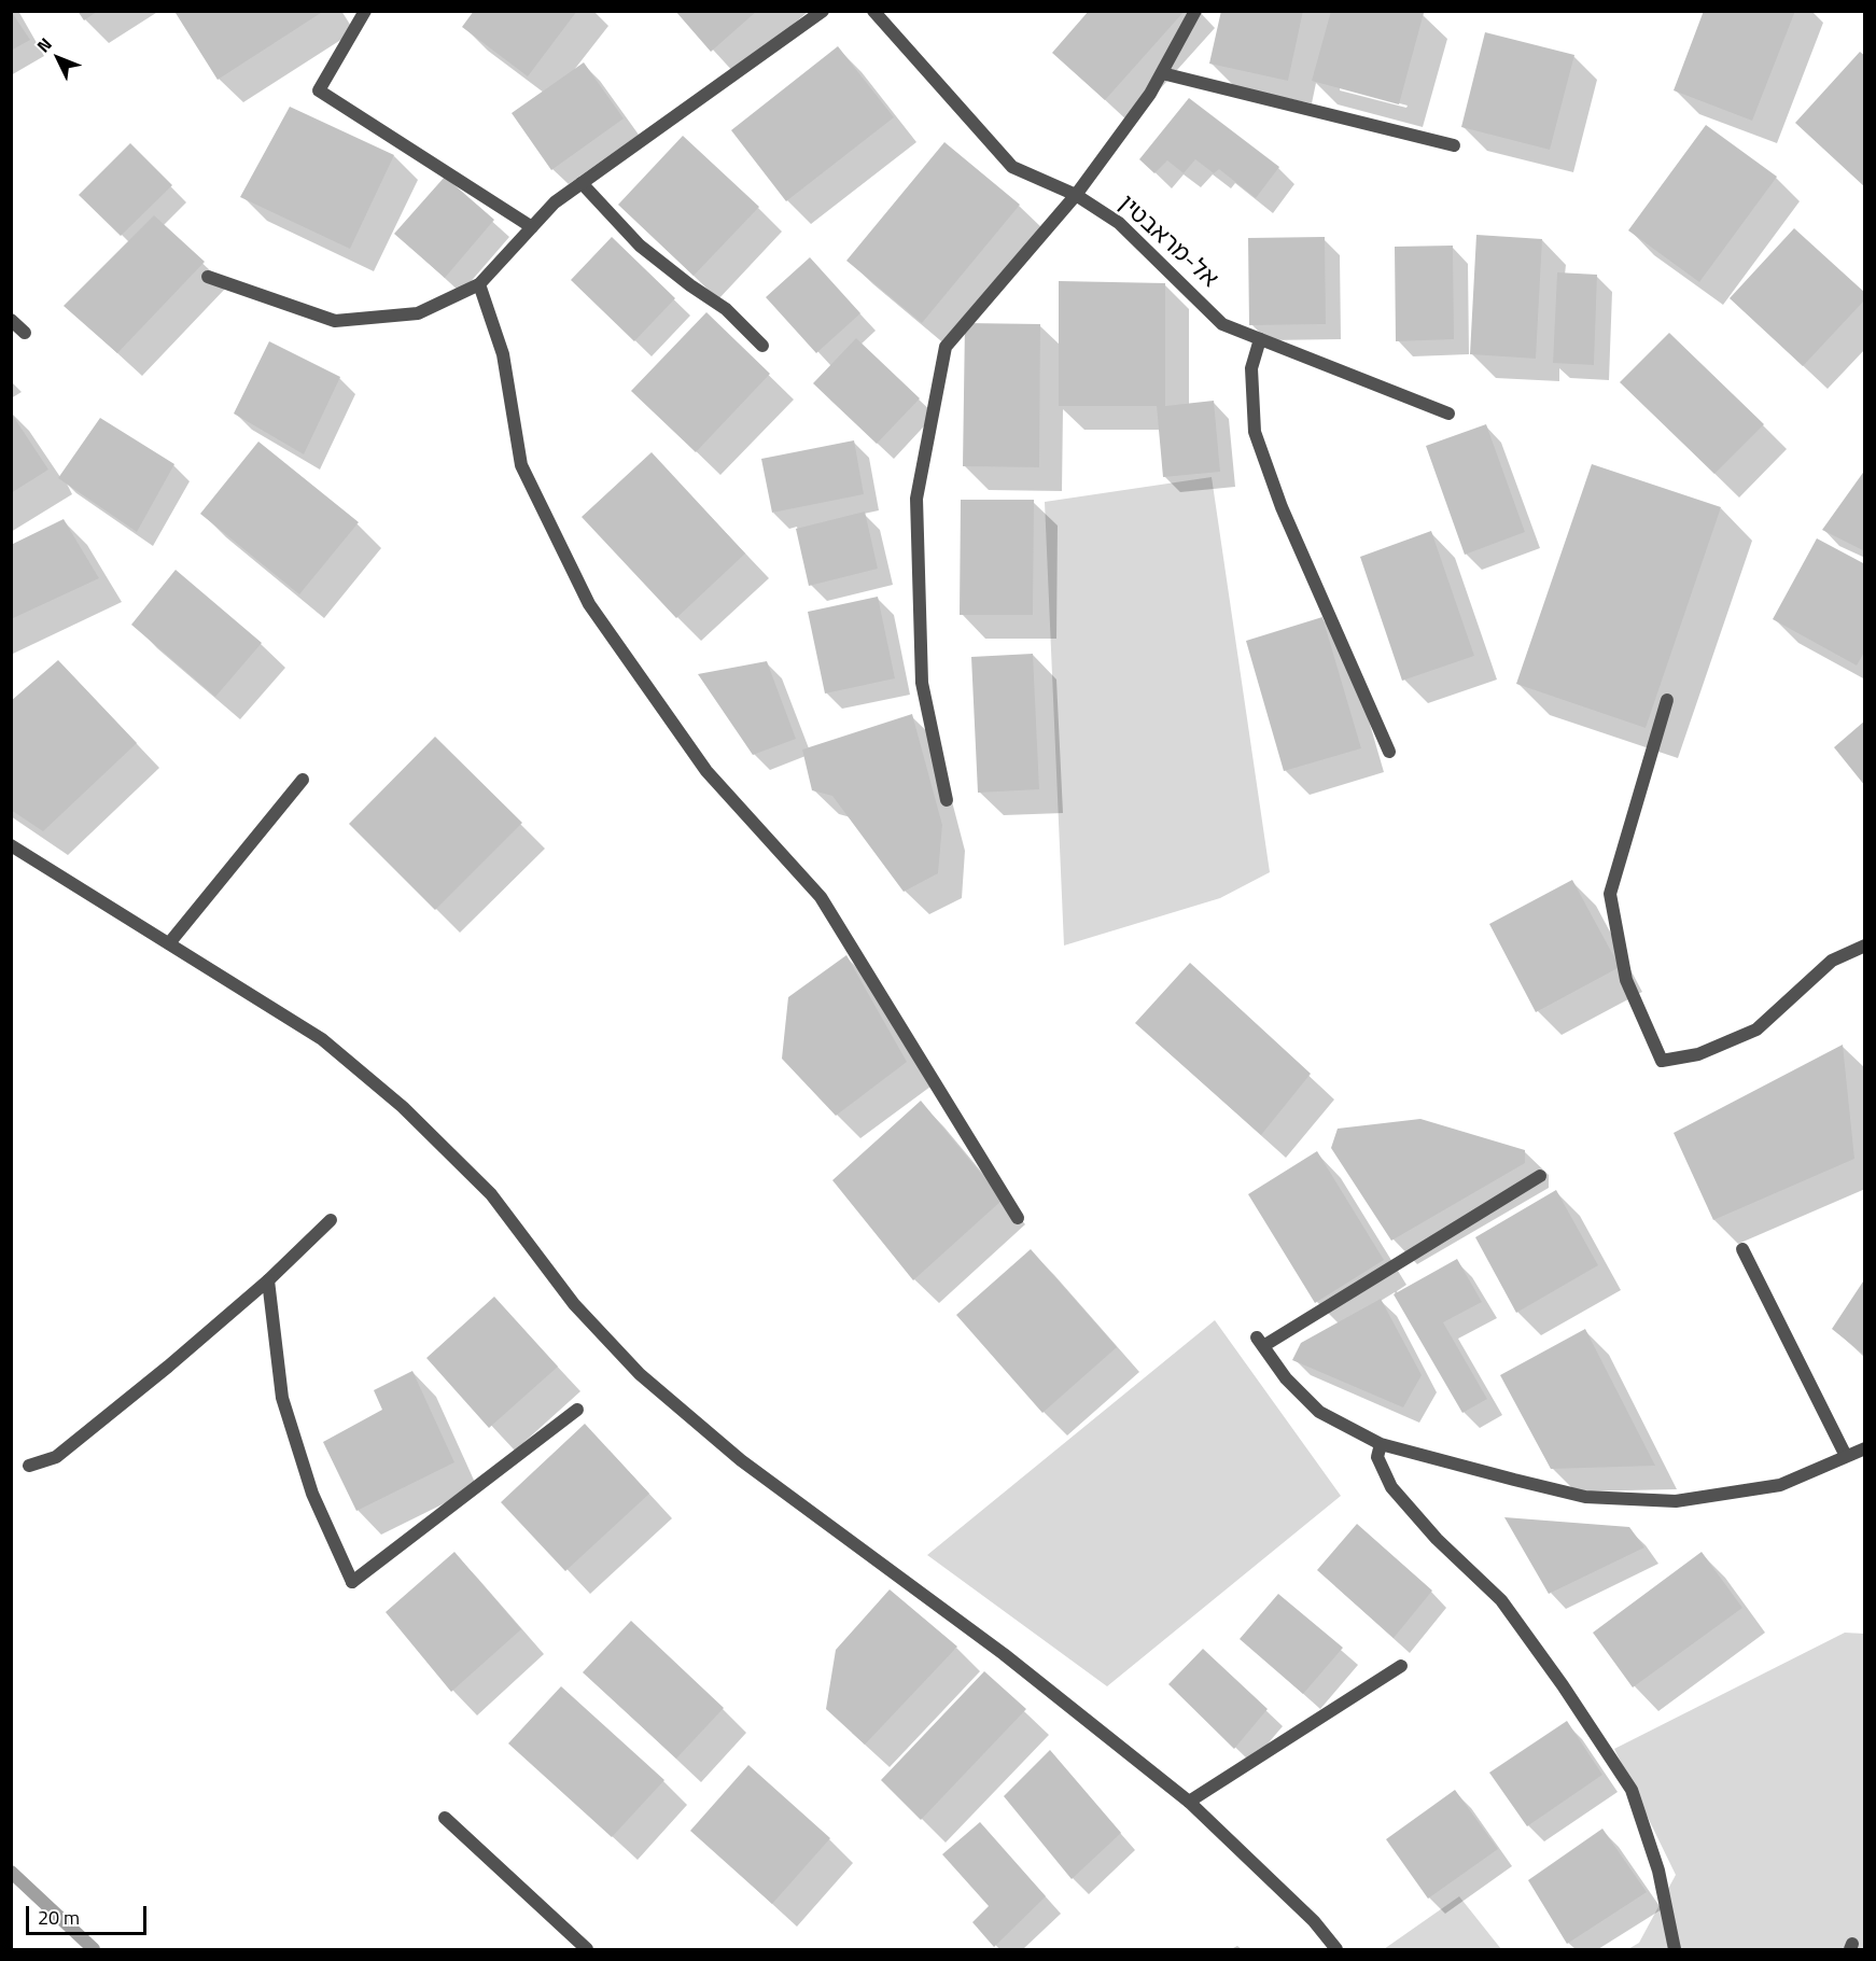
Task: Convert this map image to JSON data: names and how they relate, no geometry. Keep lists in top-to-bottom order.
{
  "streets": {
    "street": ["אל-מראבטין"]
  },
  "scale_bar": "20 m",
  "north": "top left"
}
